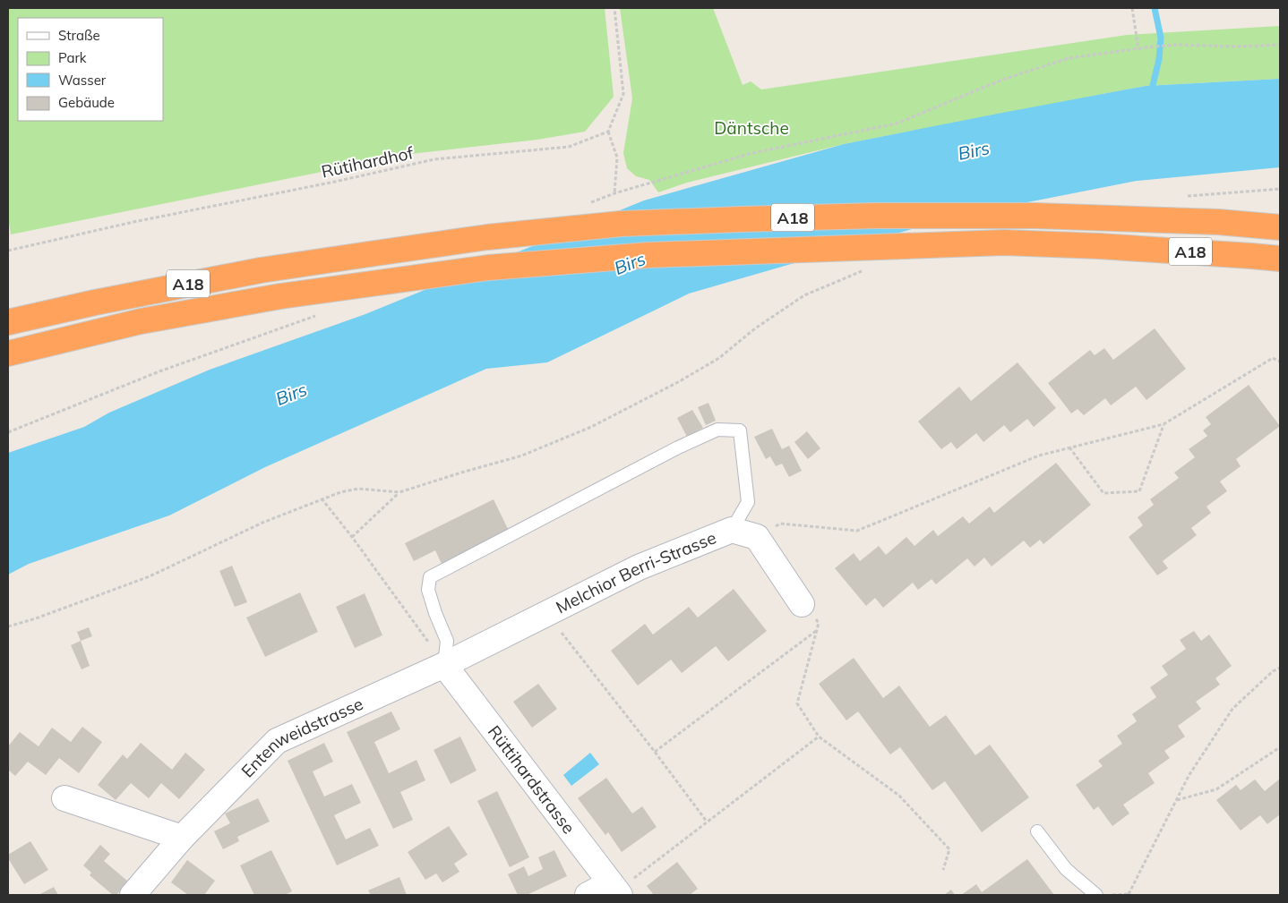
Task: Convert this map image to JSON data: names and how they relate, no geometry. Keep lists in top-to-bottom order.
{
  "streets": {
    "highway": ["A18"],
    "street": ["Melchior Berri-Strasse", "Entenweidstrasse", "Rüttihardstrasse"],
    "path": ["Rütihardhof"]
  },
  "crossings": [
    ["Melchior Berri-Strasse", "Entenweidstrasse"],
    ["Melchior Berri-Strasse", "Rüttihardstrasse"],
    ["Entenweidstrasse", "Rüttihardstrasse"]
  ],
  "water": ["Birs"],
  "parks": ["Däntsche"],
  "legend": [
    "Straße",
    "Park",
    "Wasser",
    "Gebäude"
  ]
}
